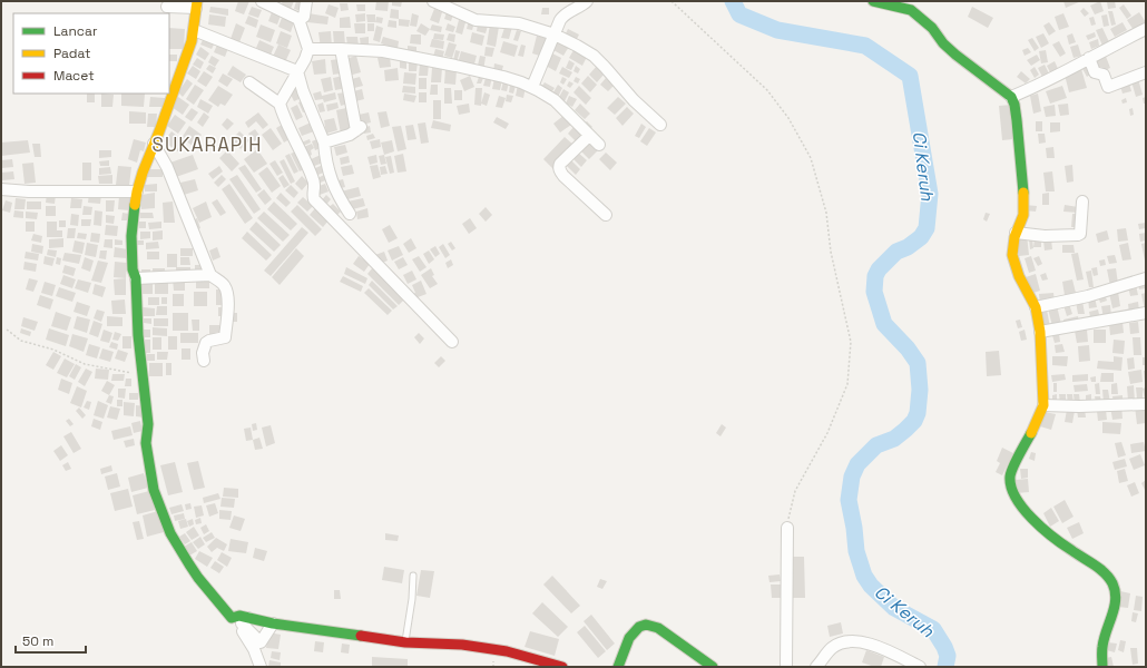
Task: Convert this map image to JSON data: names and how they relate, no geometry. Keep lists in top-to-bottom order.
{
  "districts": ["SUKARAPIH"],
  "water": ["Ci Keruh"],
  "legend": ["Lancar", "Padat", "Macet"],
  "scale_bar": "50 m"
}
